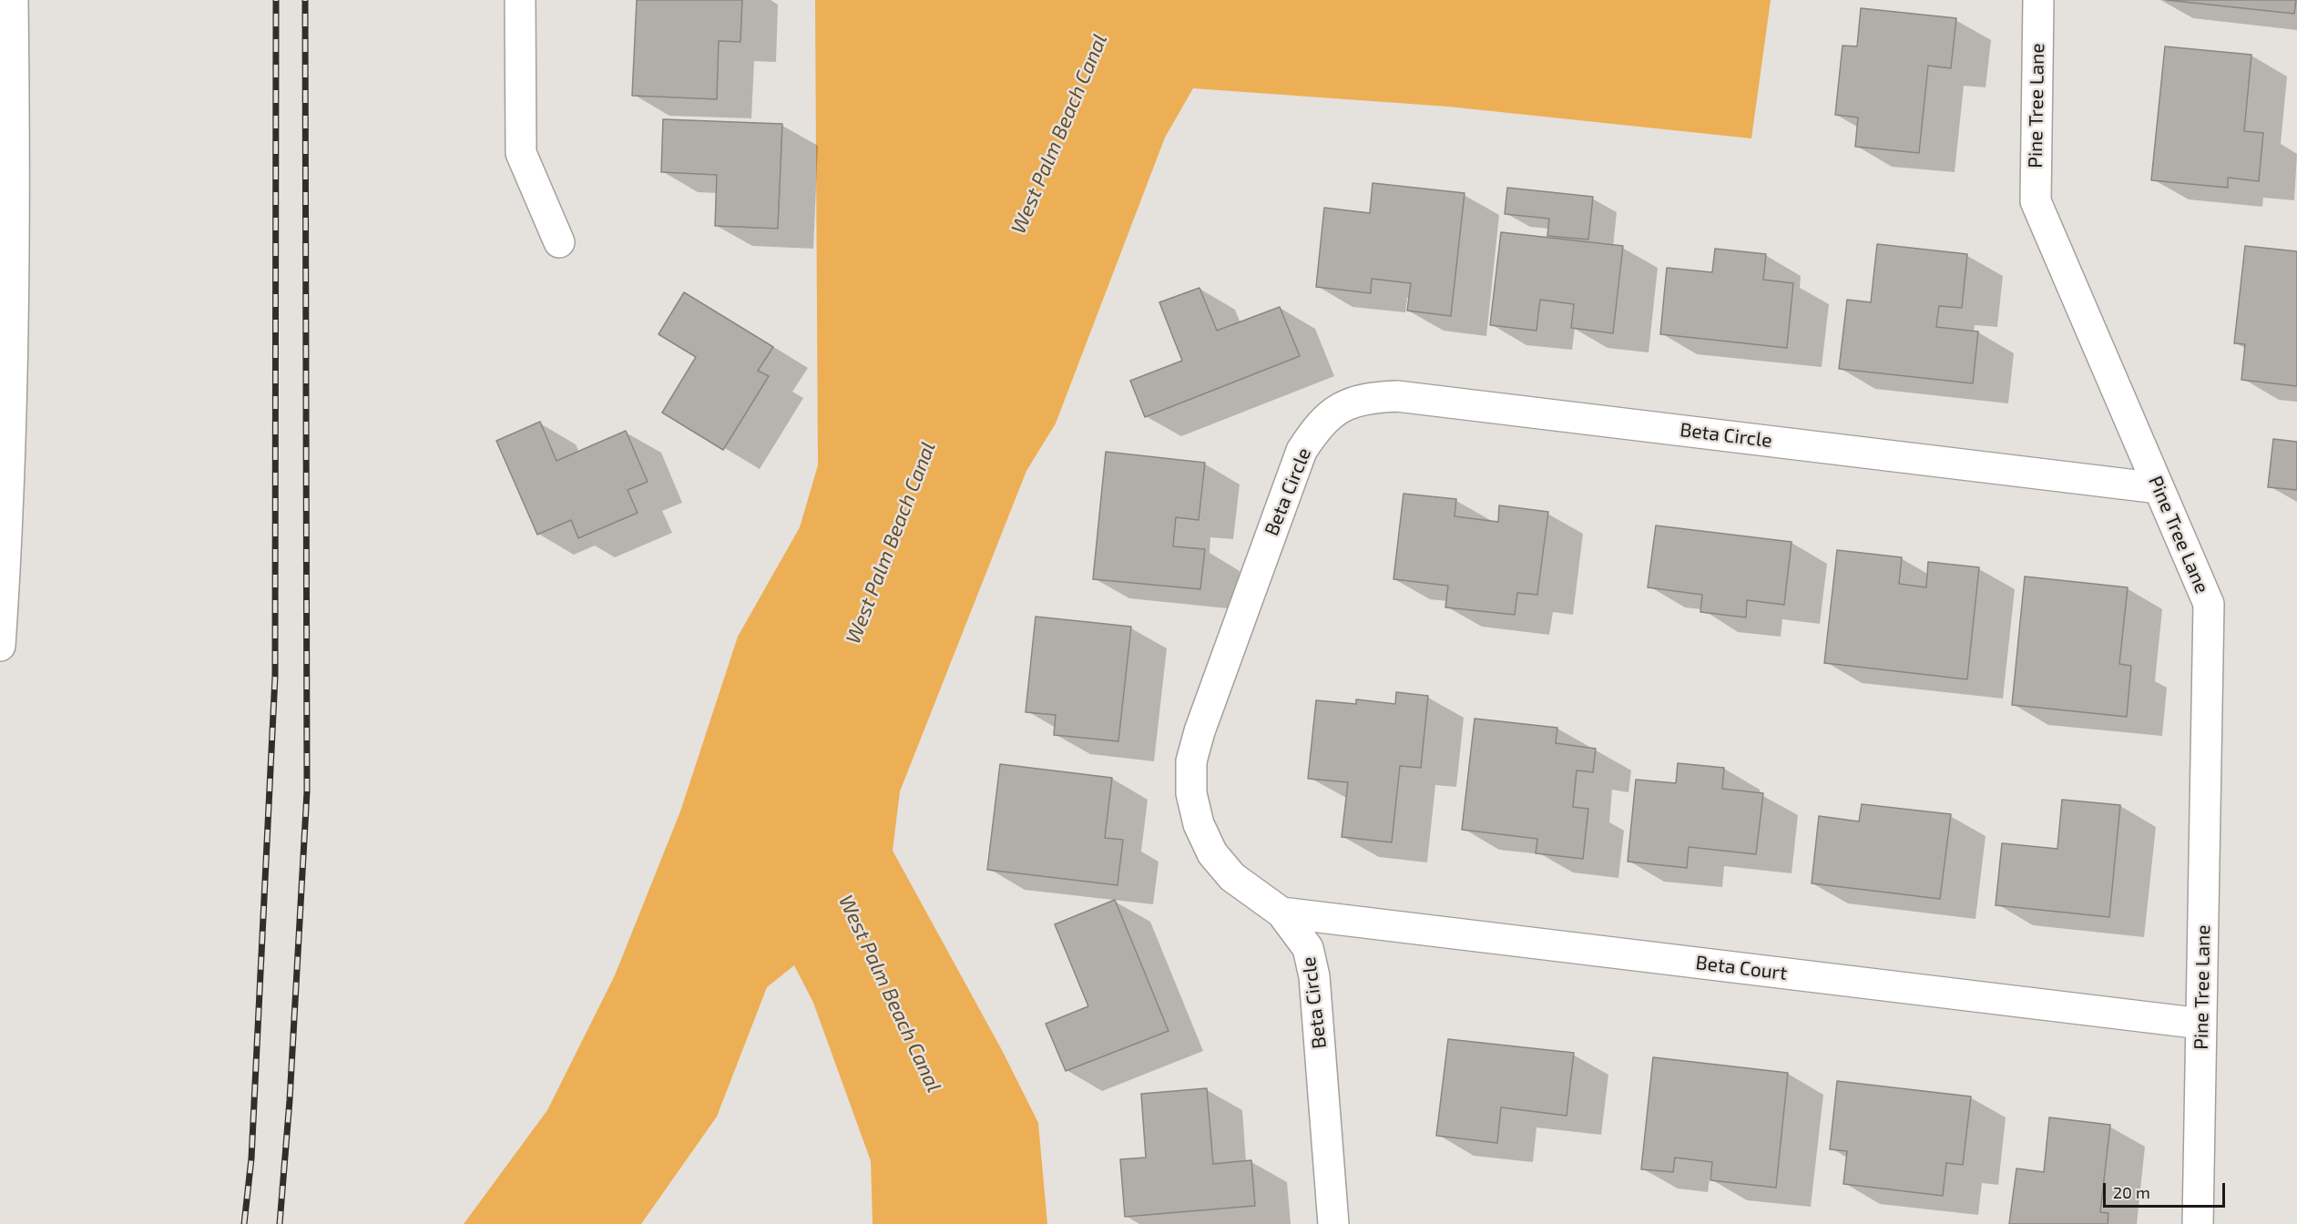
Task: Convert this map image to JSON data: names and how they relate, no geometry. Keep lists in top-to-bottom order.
{
  "streets": {
    "main road": ["Pine Tree Lane", "Beta Circle", "Beta Court"]
  },
  "crossings": [
    ["Pine Tree Lane", "Beta Circle"],
    ["Pine Tree Lane", "Beta Court"],
    ["Beta Circle", "Beta Court"]
  ],
  "water": ["West Palm Beach Canal"],
  "scale_bar": "20 m"
}
